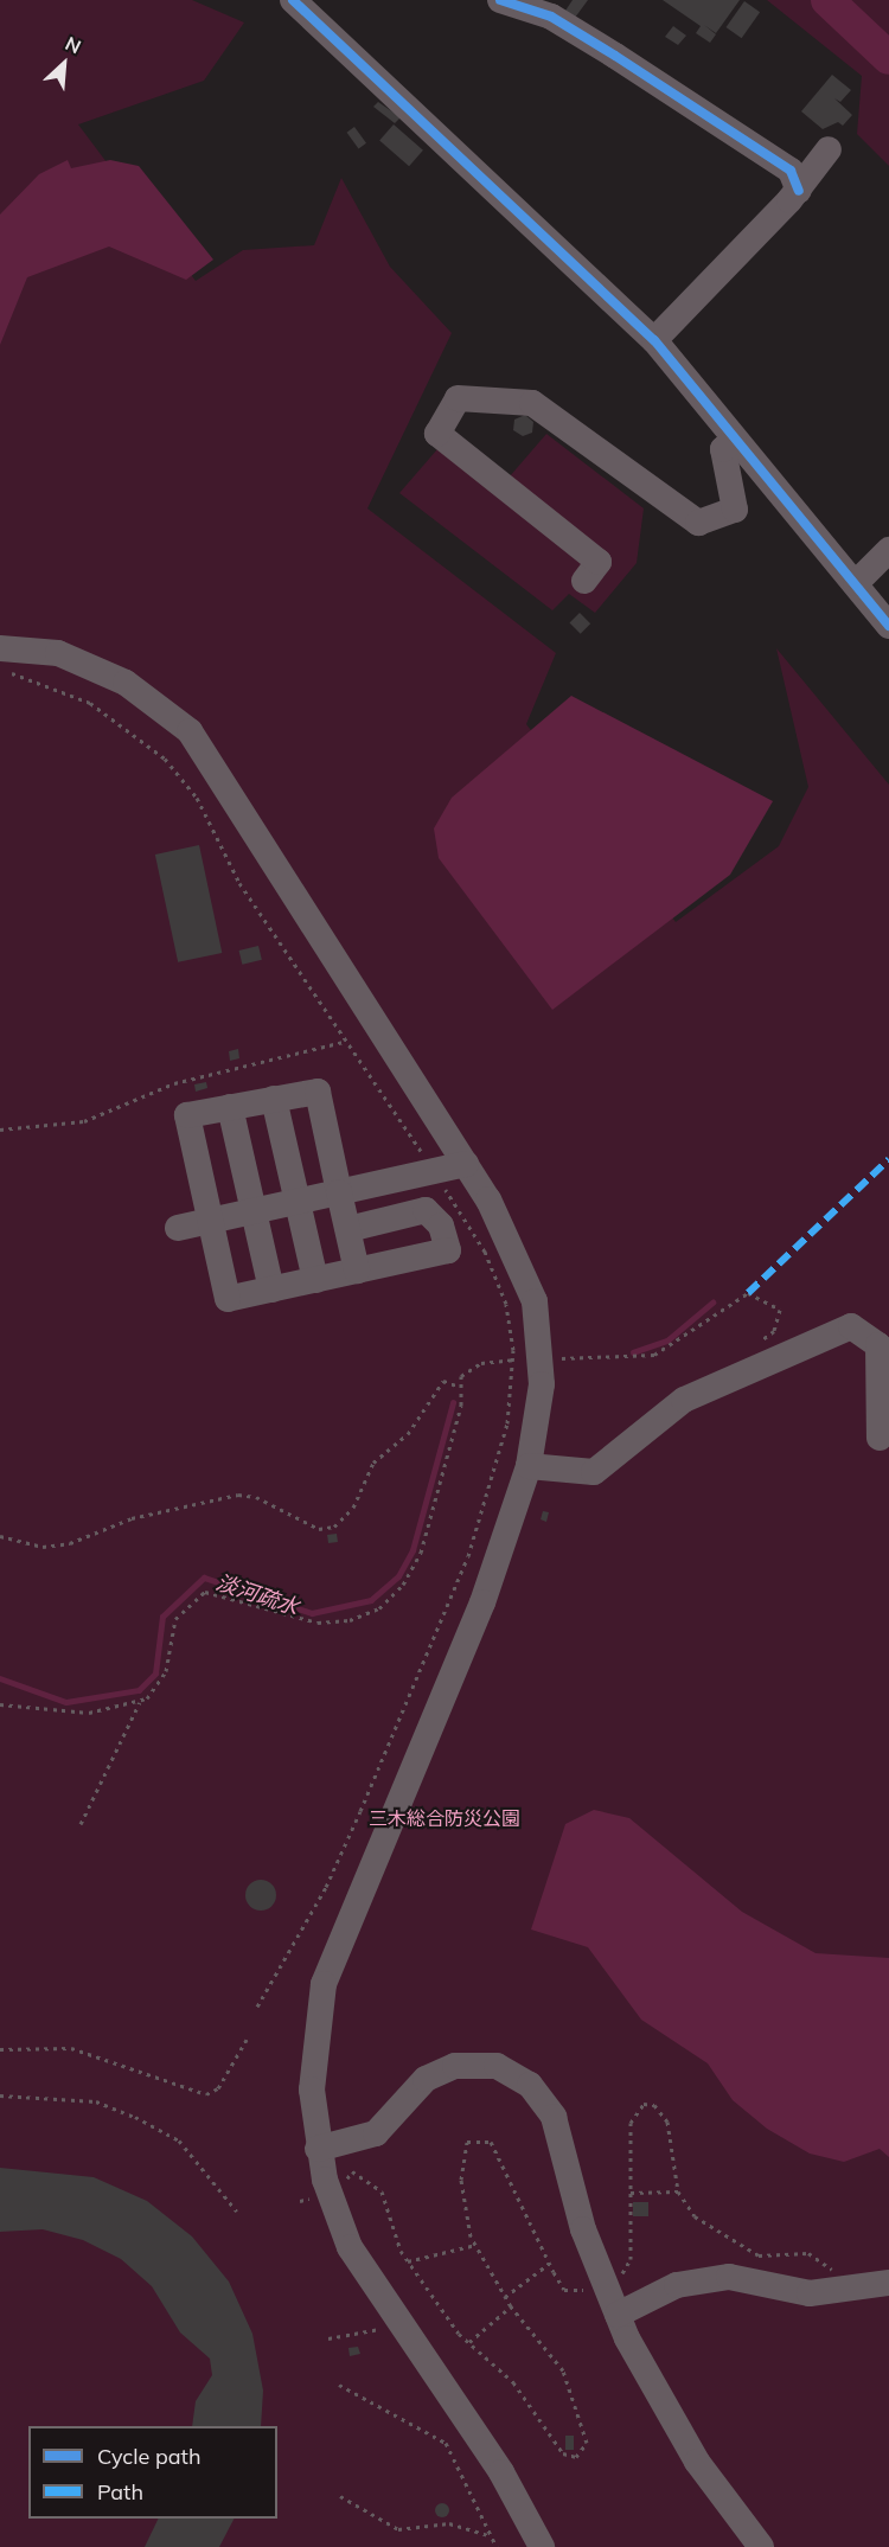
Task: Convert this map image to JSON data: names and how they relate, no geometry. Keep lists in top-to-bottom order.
{
  "water": ["淡河疏水"],
  "parks": ["三木総合防災公園"],
  "legend": ["Cycle path", "Path"],
  "north": "top right"
}
